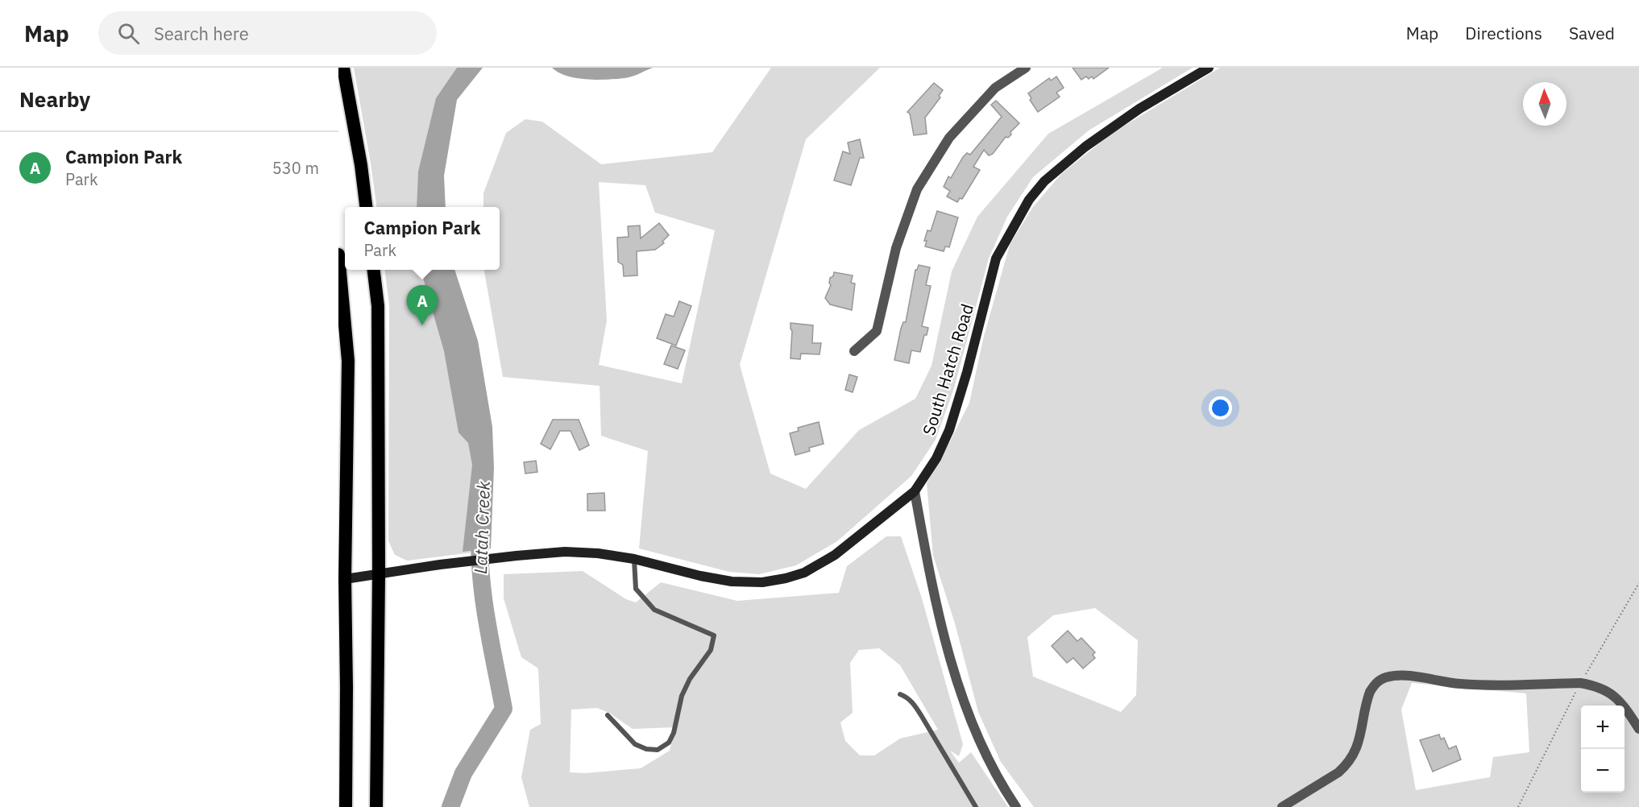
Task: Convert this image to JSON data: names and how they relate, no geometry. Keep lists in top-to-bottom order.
{
  "streets": {
    "main road": ["South Hatch Road"]
  },
  "water": ["Latah Creek"],
  "north": "top",
  "page": {
    "header": "Map",
    "search": "Search here",
    "nav": ["Map", "Directions", "Saved"],
    "heading": "Nearby",
    "list": [
      {
        "mark": "A",
        "name": "Campion Park",
        "note": "Park",
        "value": "530 m"
      }
    ],
    "popup": ["Campion Park", "Park"],
    "pins": "A",
    "map_buttons": ["+", "−"]
  }
}
